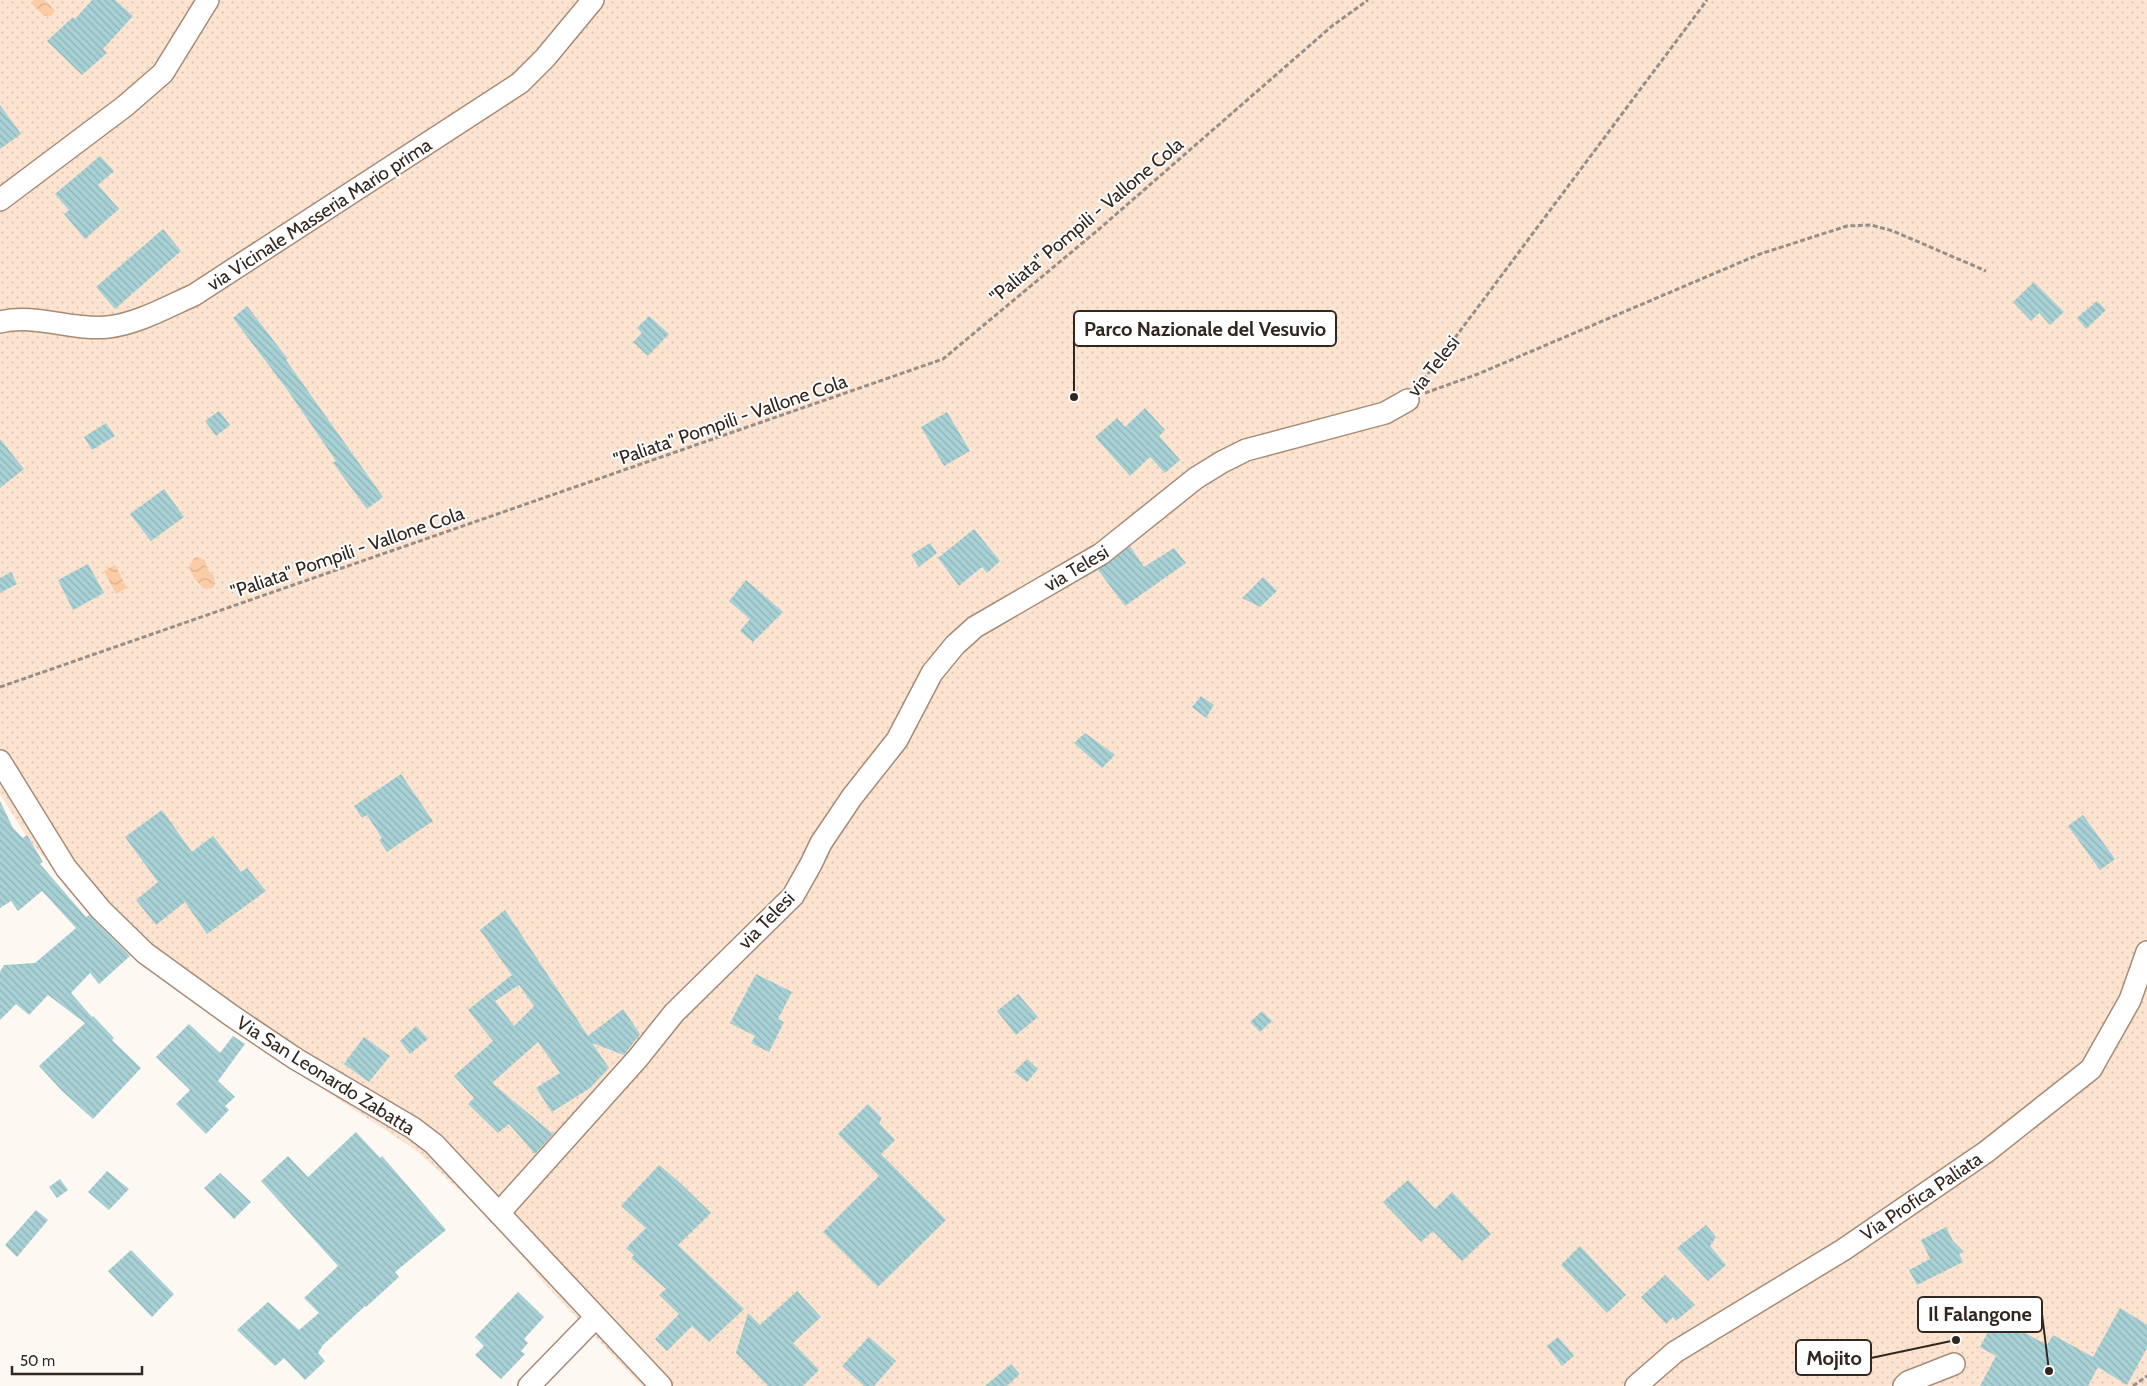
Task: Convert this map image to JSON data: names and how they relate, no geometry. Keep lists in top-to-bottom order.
{
  "streets": {
    "street": [
      "via Vicinale Masseria Mario prima",
      "via Telesi",
      "Via San Leonardo Zabatta",
      "Via Profica Paliata"
    ],
    "path": ["\"Paliata\" Pompili - Vallone Cola"]
  },
  "crossings": [
    ["via Telesi", "Via San Leonardo Zabatta"]
  ],
  "places": ["Parco Nazionale del Vesuvio", "Mojito", "Il Falangone"],
  "scale_bar": "50 m"
}
